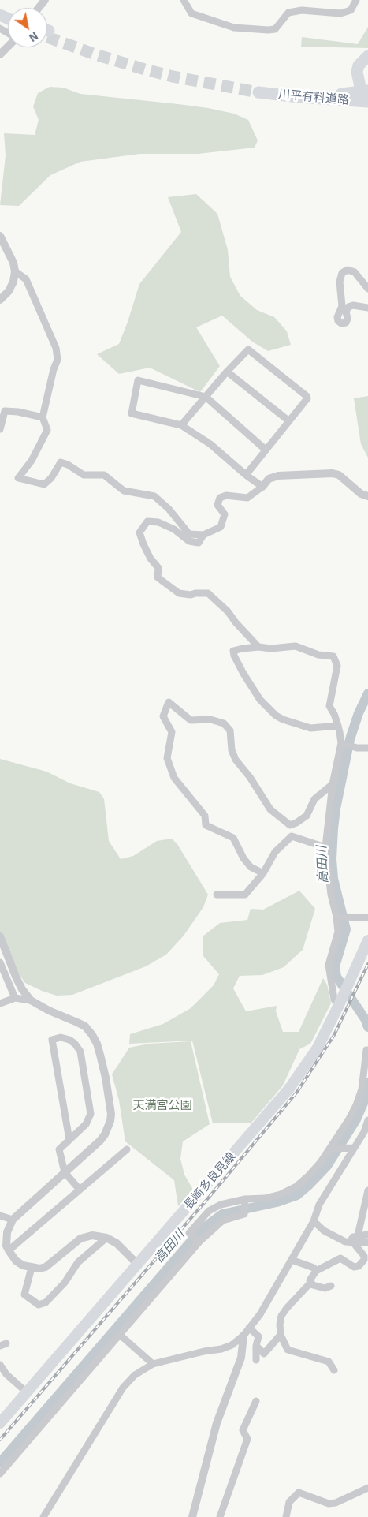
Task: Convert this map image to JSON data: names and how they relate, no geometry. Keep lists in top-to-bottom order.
{
  "streets": {
    "highway": ["川平有料道路"],
    "main road": ["長崎多良見線"]
  },
  "water": ["高田川"],
  "parks": ["天満宮公園"],
  "north": "bottom right"
}
